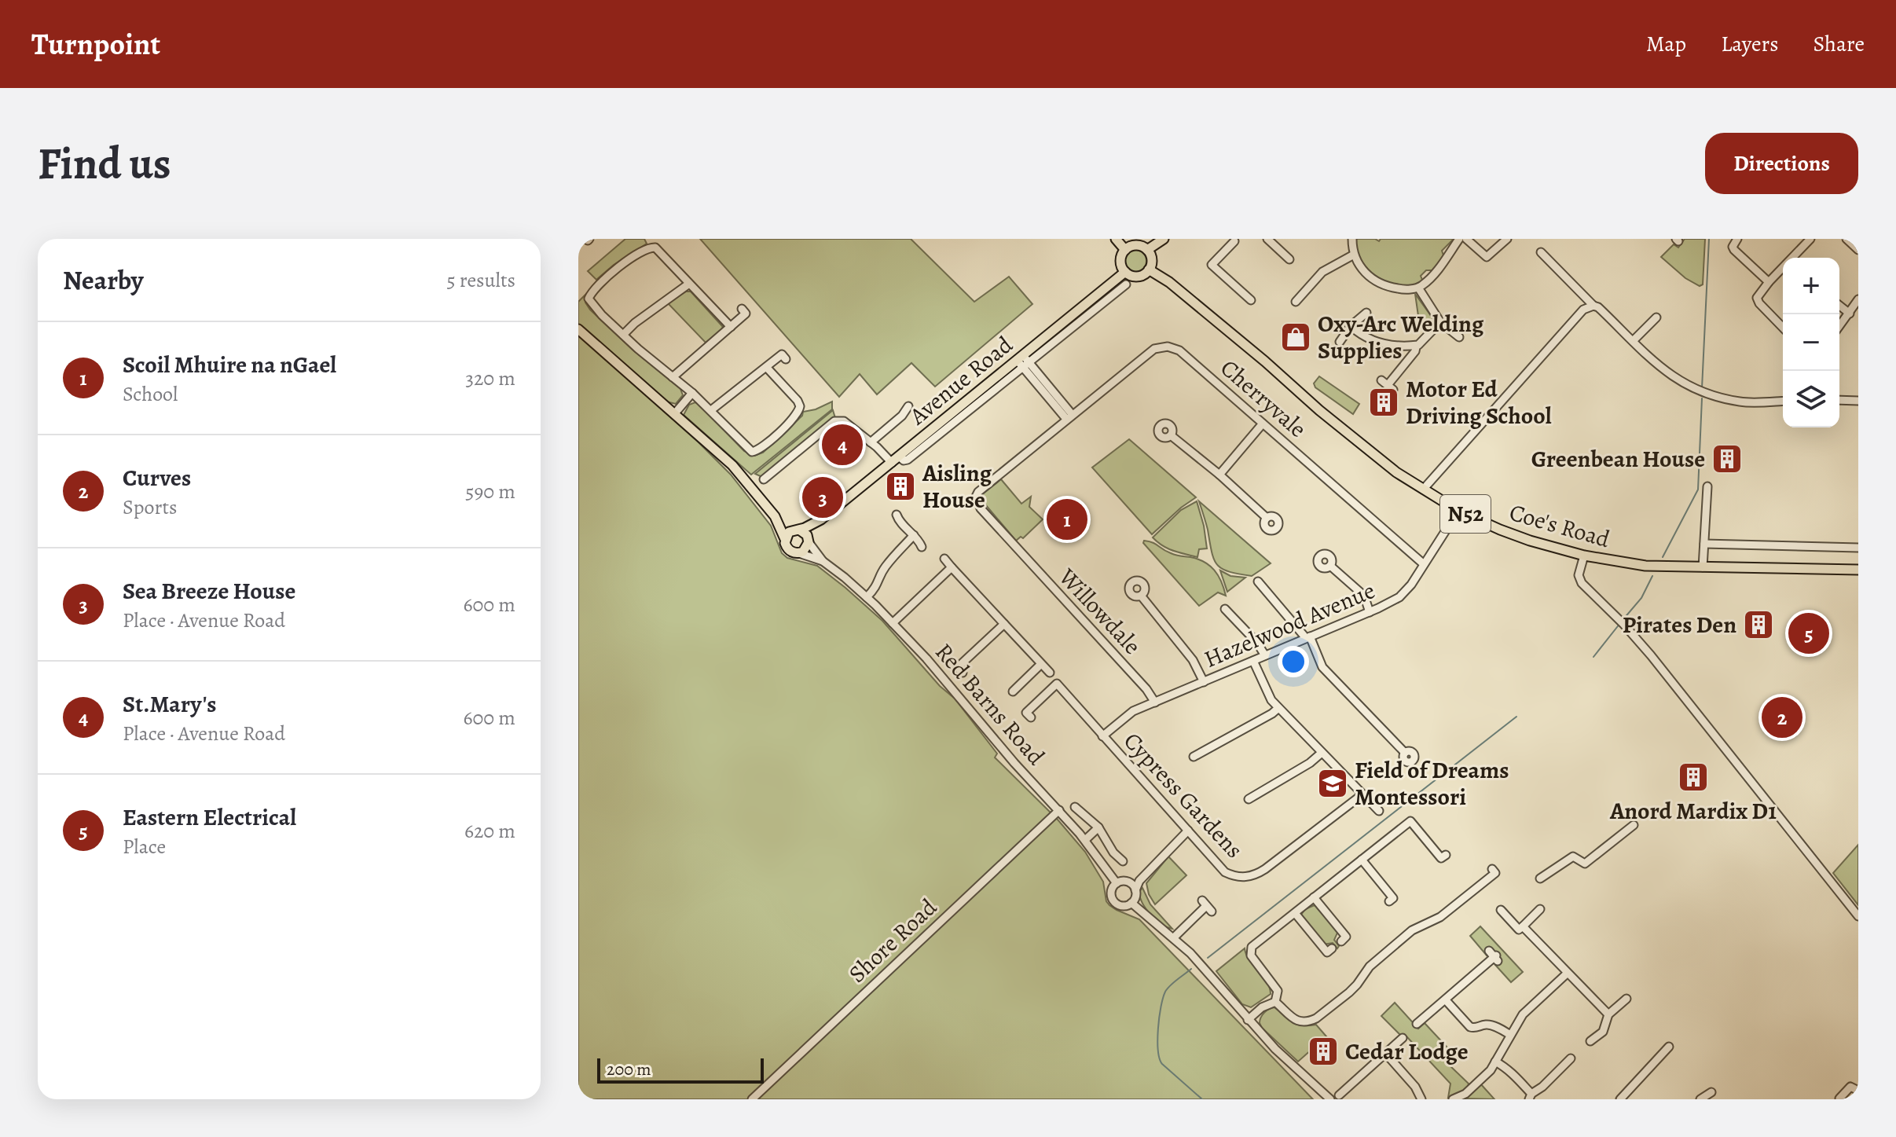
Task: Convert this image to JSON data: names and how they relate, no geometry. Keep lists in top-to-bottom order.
{
  "streets": {
    "main road": ["Avenue Road", "N52", "Coe's Road"],
    "street": [
      "Cherryvale",
      "Willowdale",
      "Hazelwood Avenue",
      "Red Barns Road",
      "Cypress Gardens",
      "Shore Road"
    ]
  },
  "crossings": [
    ["Avenue Road", "Coe's Road"],
    ["Avenue Road", "Red Barns Road"],
    ["Cherryvale", "Willowdale"],
    ["Cherryvale", "Hazelwood Avenue"],
    ["Coe's Road", "Hazelwood Avenue"],
    ["Willowdale", "Hazelwood Avenue"],
    ["Hazelwood Avenue", "Cypress Gardens"],
    ["Red Barns Road", "Shore Road"]
  ],
  "places": {
    "shop": ["Oxy-Arc Welding Supplies"],
    "building": [
      "Motor Ed Driving School",
      "Greenbean House",
      "Aisling House",
      "Pirates Den",
      "Anord Mardix D1",
      "Cedar Lodge"
    ],
    "school or university": ["Field of Dreams Montessori"]
  },
  "scale_bar": "200 m",
  "page": {
    "header": "Turnpoint",
    "nav": ["Map", "Layers", "Share"],
    "buttons": "Directions",
    "title": "Find us",
    "heading": ["Nearby", "5 results"],
    "map_buttons": ["+", "−"],
    "list": [
      {
        "mark": "1",
        "name": "Scoil Mhuire na nGael",
        "note": "School",
        "value": "320 m"
      },
      {
        "mark": "2",
        "name": "Curves",
        "note": "Sports",
        "value": "590 m"
      },
      {
        "mark": "3",
        "name": "Sea Breeze House",
        "note": "Place · Avenue Road",
        "value": "600 m"
      },
      {
        "mark": "4",
        "name": "St.Mary's",
        "note": "Place · Avenue Road",
        "value": "600 m"
      },
      {
        "mark": "5",
        "name": "Eastern Electrical",
        "note": "Place",
        "value": "620 m"
      }
    ],
    "pins": [
      "4",
      "3",
      "1",
      "5",
      "2"
    ],
    "scale": "200 m"
  }
}
